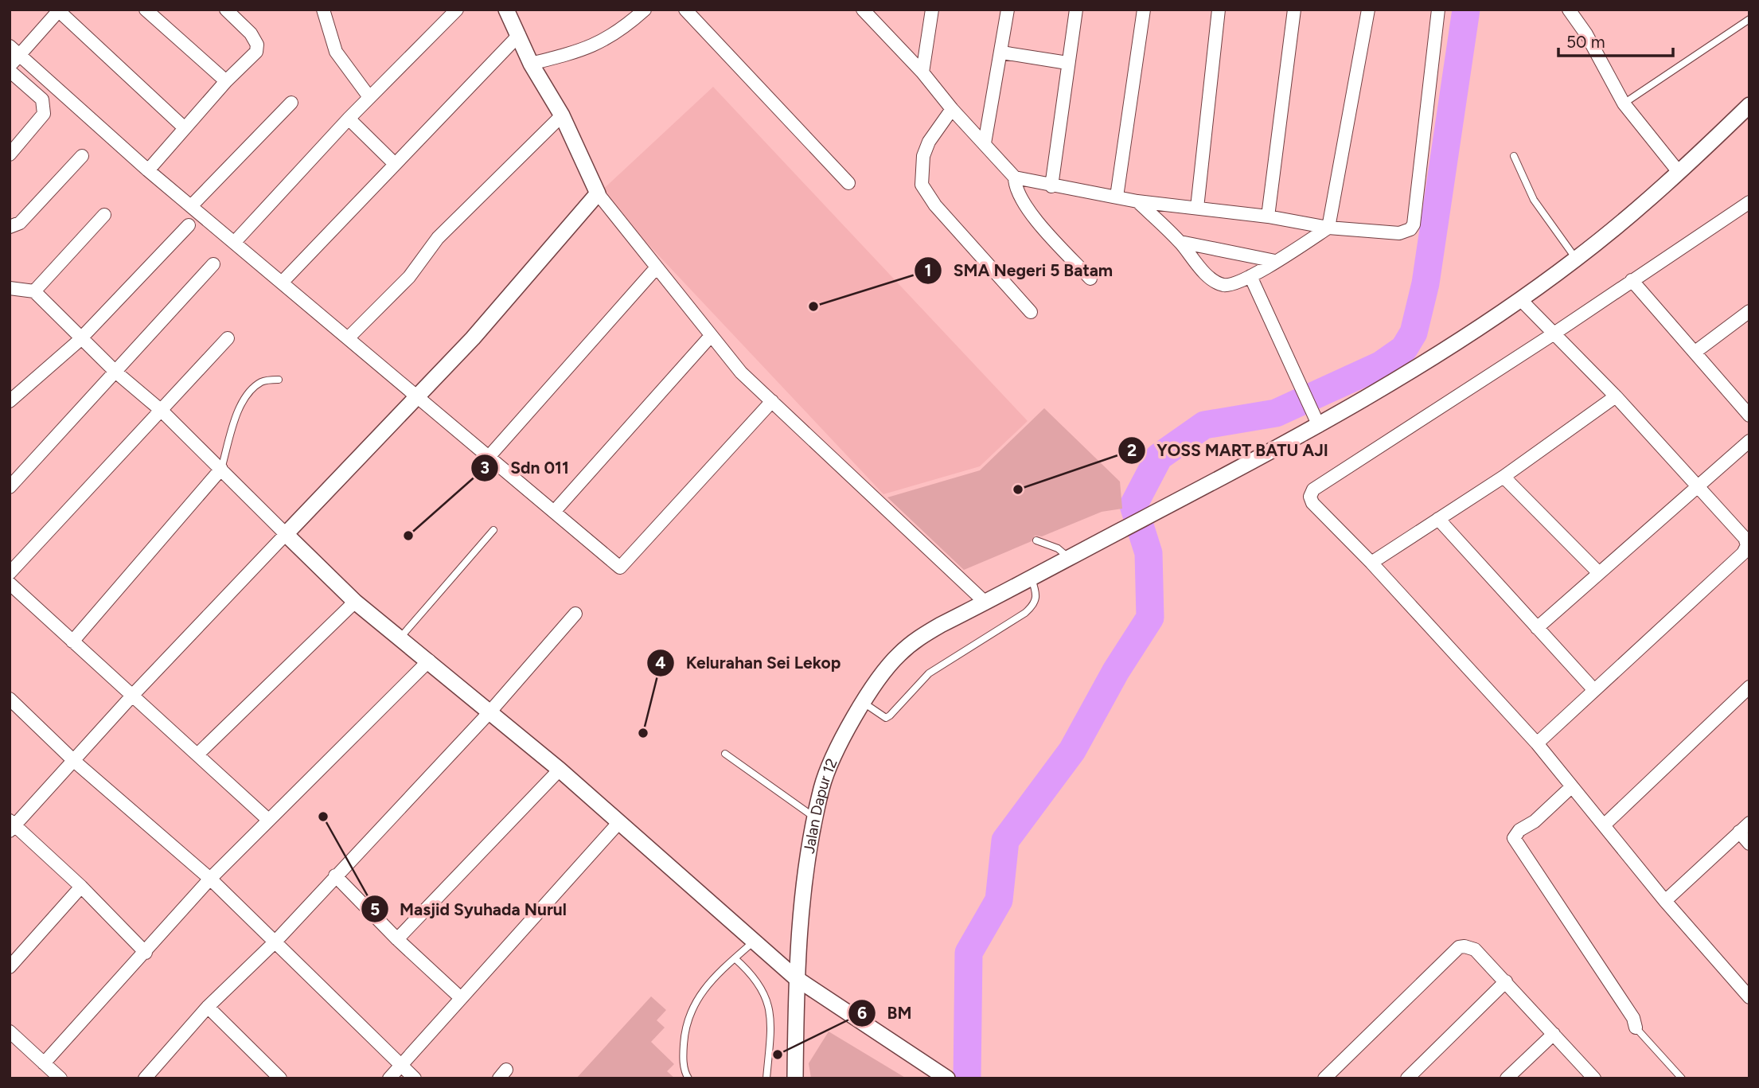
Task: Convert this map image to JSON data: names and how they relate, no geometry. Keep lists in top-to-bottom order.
{
  "streets": {
    "street": ["Jalan Dapur 12"]
  },
  "places": [
    "SMA Negeri 5 Batam",
    "YOSS MART BATU AJI",
    "Sdn 011",
    "Kelurahan Sei Lekop",
    "Masjid Syuhada Nurul",
    "BM"
  ],
  "scale_bar": "50 m"
}
